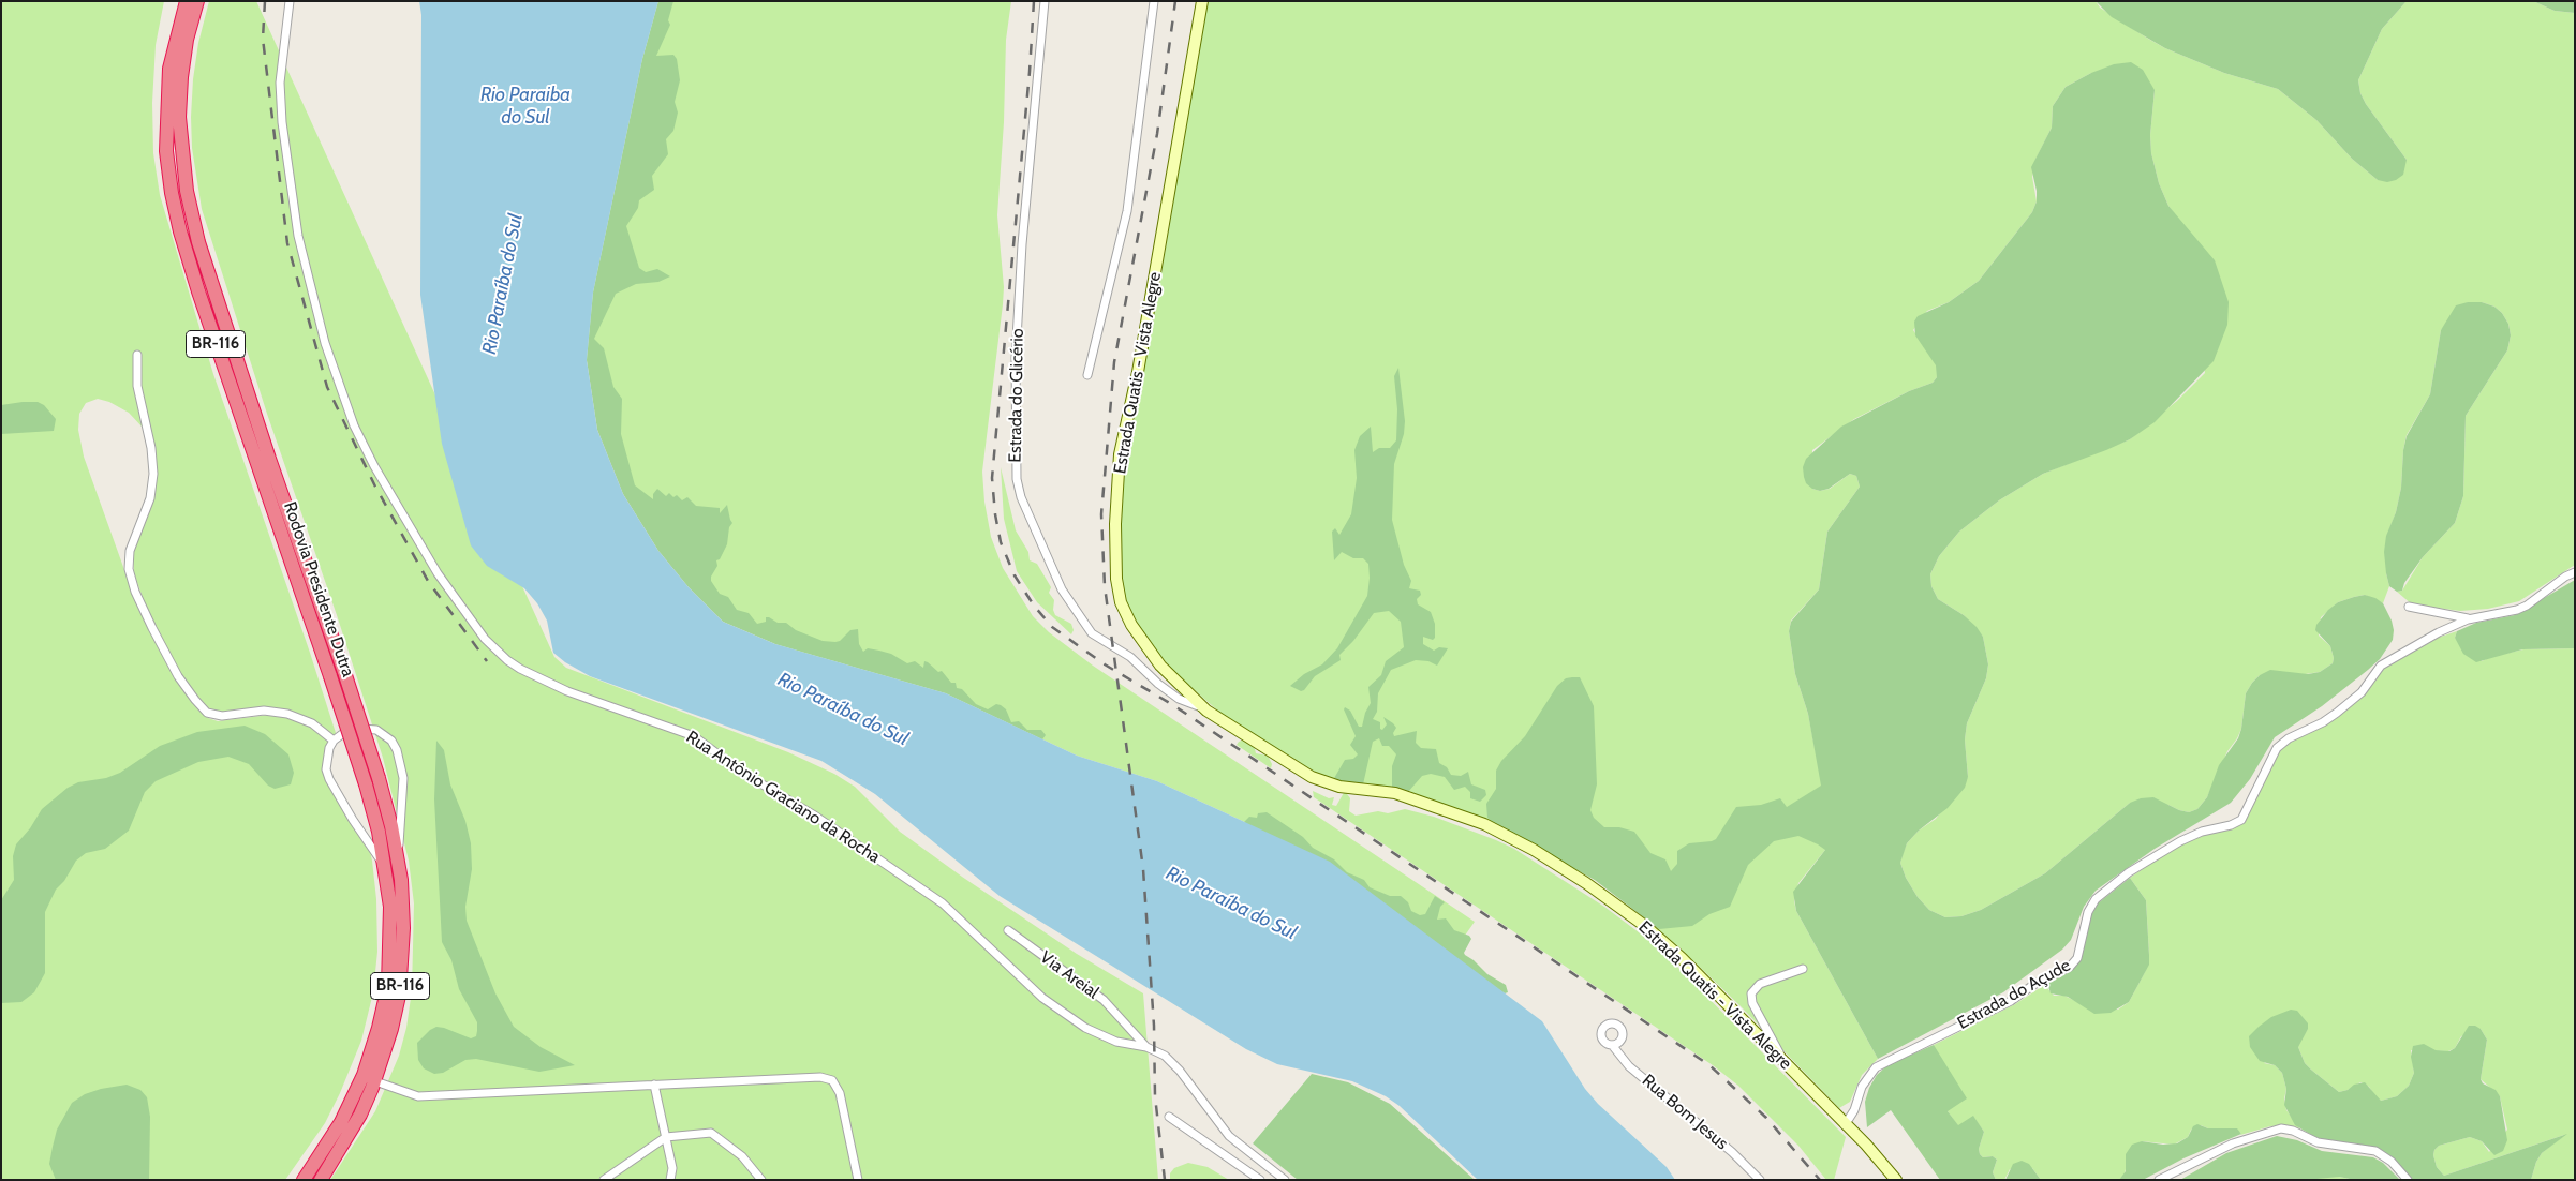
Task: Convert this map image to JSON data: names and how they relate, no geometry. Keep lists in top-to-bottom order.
{
  "streets": {
    "highway": ["BR-116", "Rodovia Presidente Dutra"],
    "street": [
      "Estrada Quatis - Vista Alegre",
      "Estrada do Glicério",
      "Rua Antônio Graciano da Rocha",
      "Via Areial",
      "Estrada do Açude",
      "Rua Bom Jesus"
    ]
  },
  "crossings": [
    ["Estrada Quatis - Vista Alegre", "Estrada do Glicério"],
    ["Estrada Quatis - Vista Alegre", "Estrada do Açude"],
    ["Rua Antônio Graciano da Rocha", "Via Areial"]
  ],
  "water": ["Rio Paraiba do Sul", "Rio Paraíba do Sul"]
}
